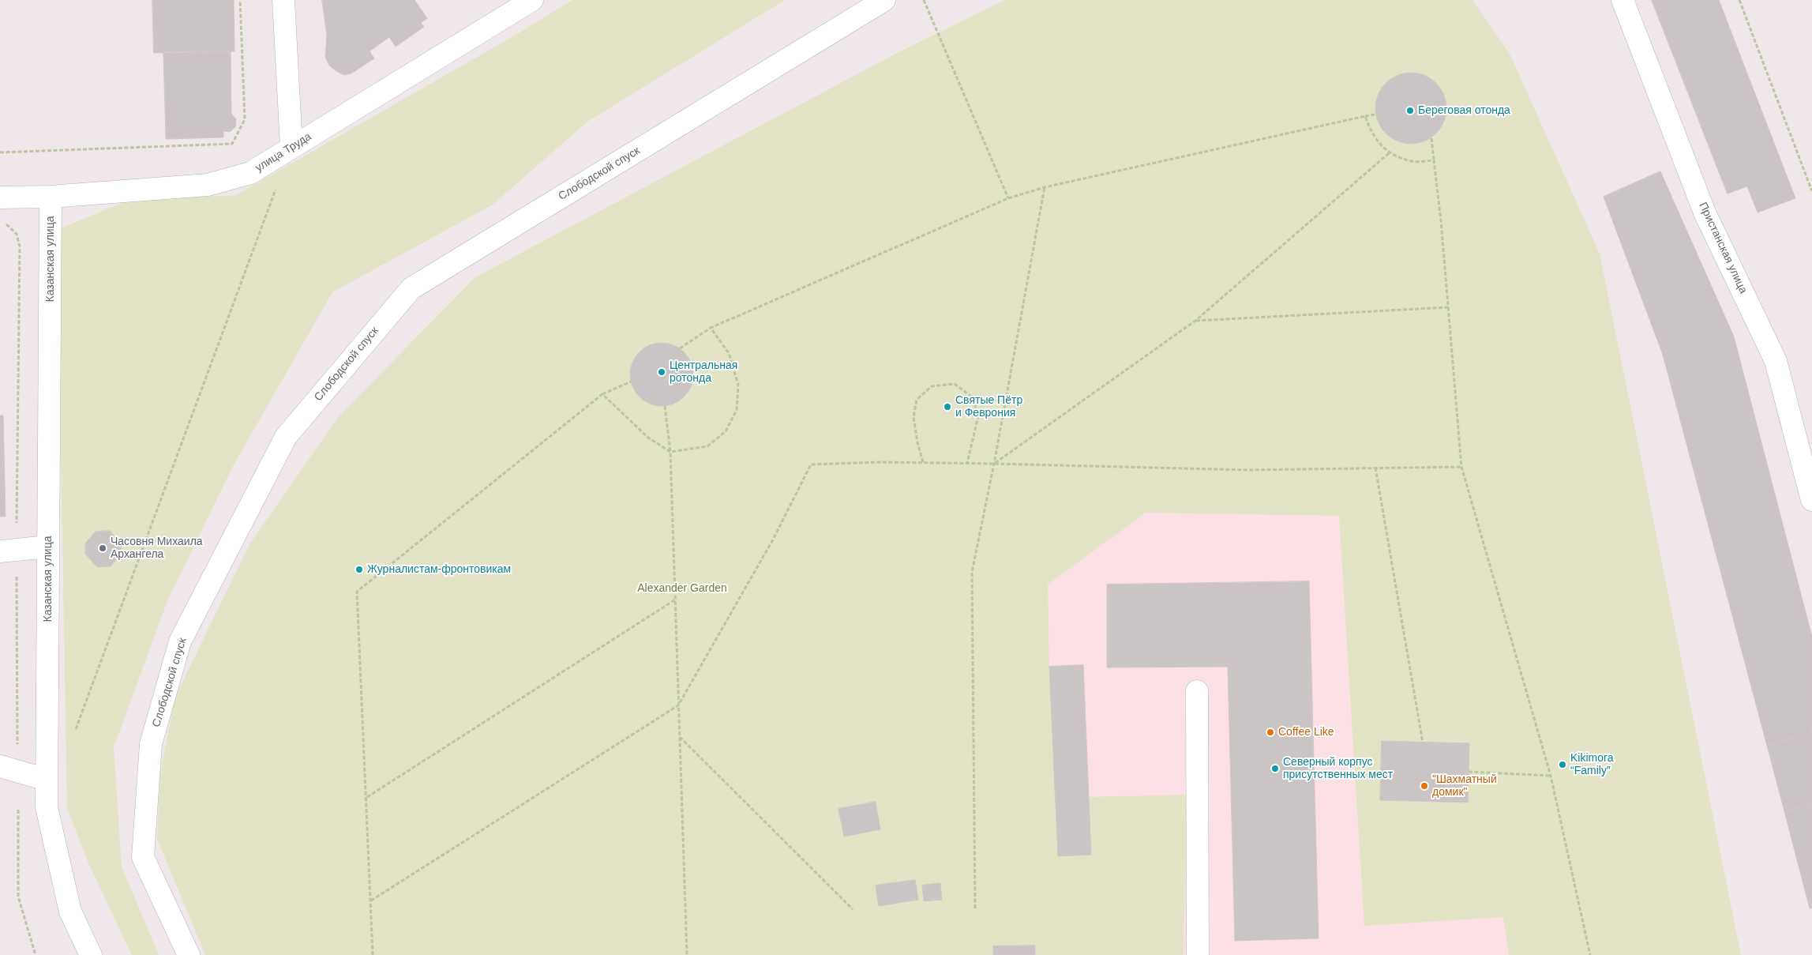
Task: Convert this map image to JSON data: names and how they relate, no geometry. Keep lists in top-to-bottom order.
{
  "streets": {
    "street": [
      "улица Труда",
      "Слободской спуск",
      "Пристанская улица",
      "Казанская улица"
    ]
  },
  "crossings": [
    ["улица Труда", "Казанская улица"]
  ],
  "parks": ["Alexander Garden"],
  "places": [
    "Береговая отонда",
    "Центральная ротонда",
    "Святые Пётр и Феврония",
    "Часовня Михаила Архангела",
    "Журналистам-фронтовикам",
    "Coffee Like",
    "Kikimora “Family”",
    "Северный корпус присутственных мест",
    "\"Шахматный домик\""
  ]
}
